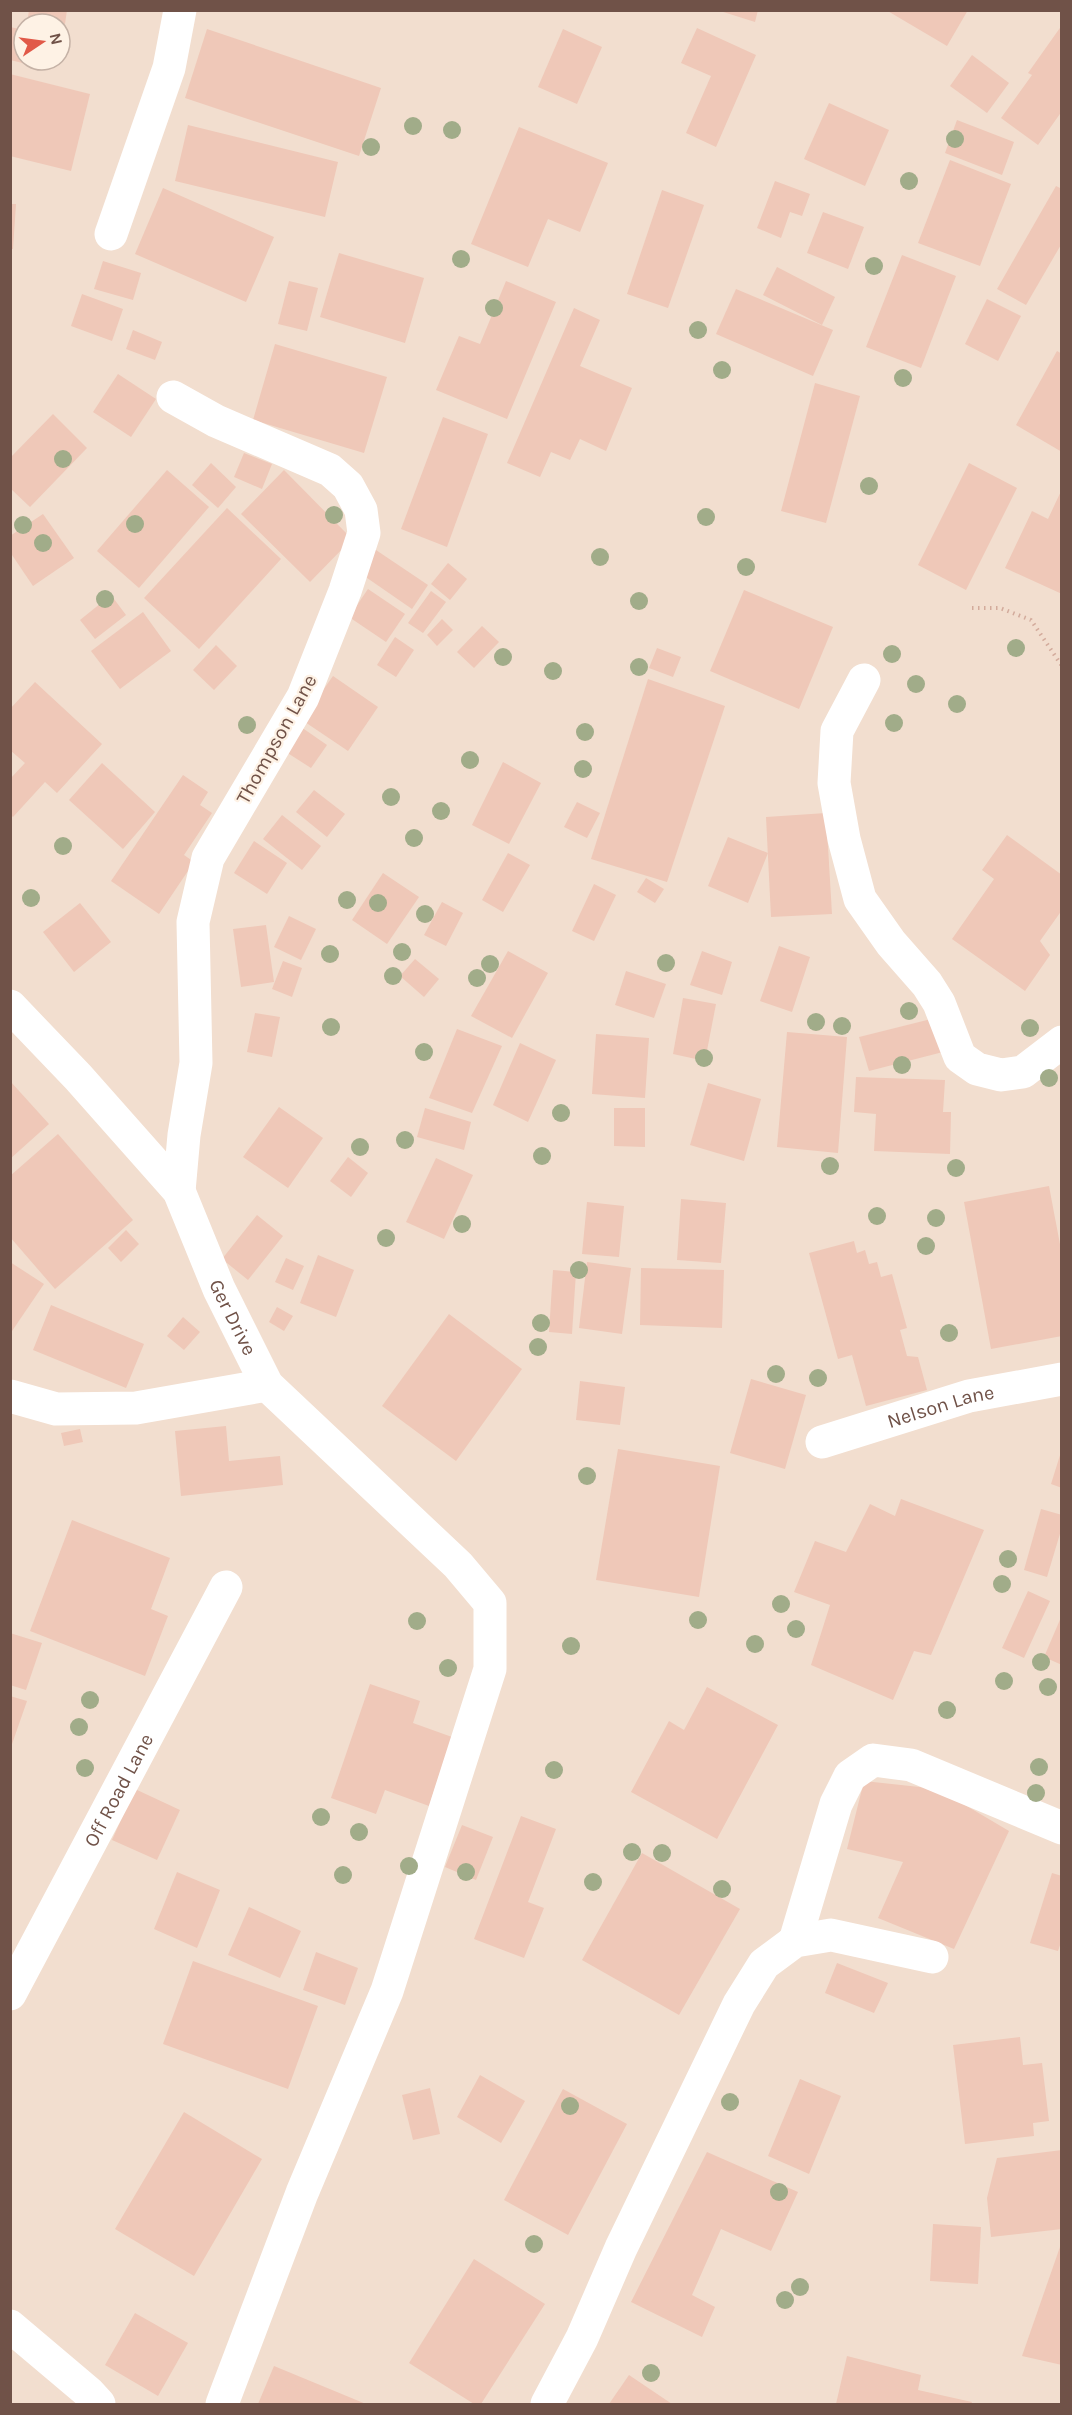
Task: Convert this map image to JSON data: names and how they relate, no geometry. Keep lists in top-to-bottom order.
{
  "streets": {
    "street": [
      "Thompson Lane",
      "Ger Drive",
      "Nelson Lane",
      "Off Road Lane"
    ]
  },
  "crossings": [
    ["Thompson Lane", "Ger Drive"]
  ],
  "north": "right"
}
